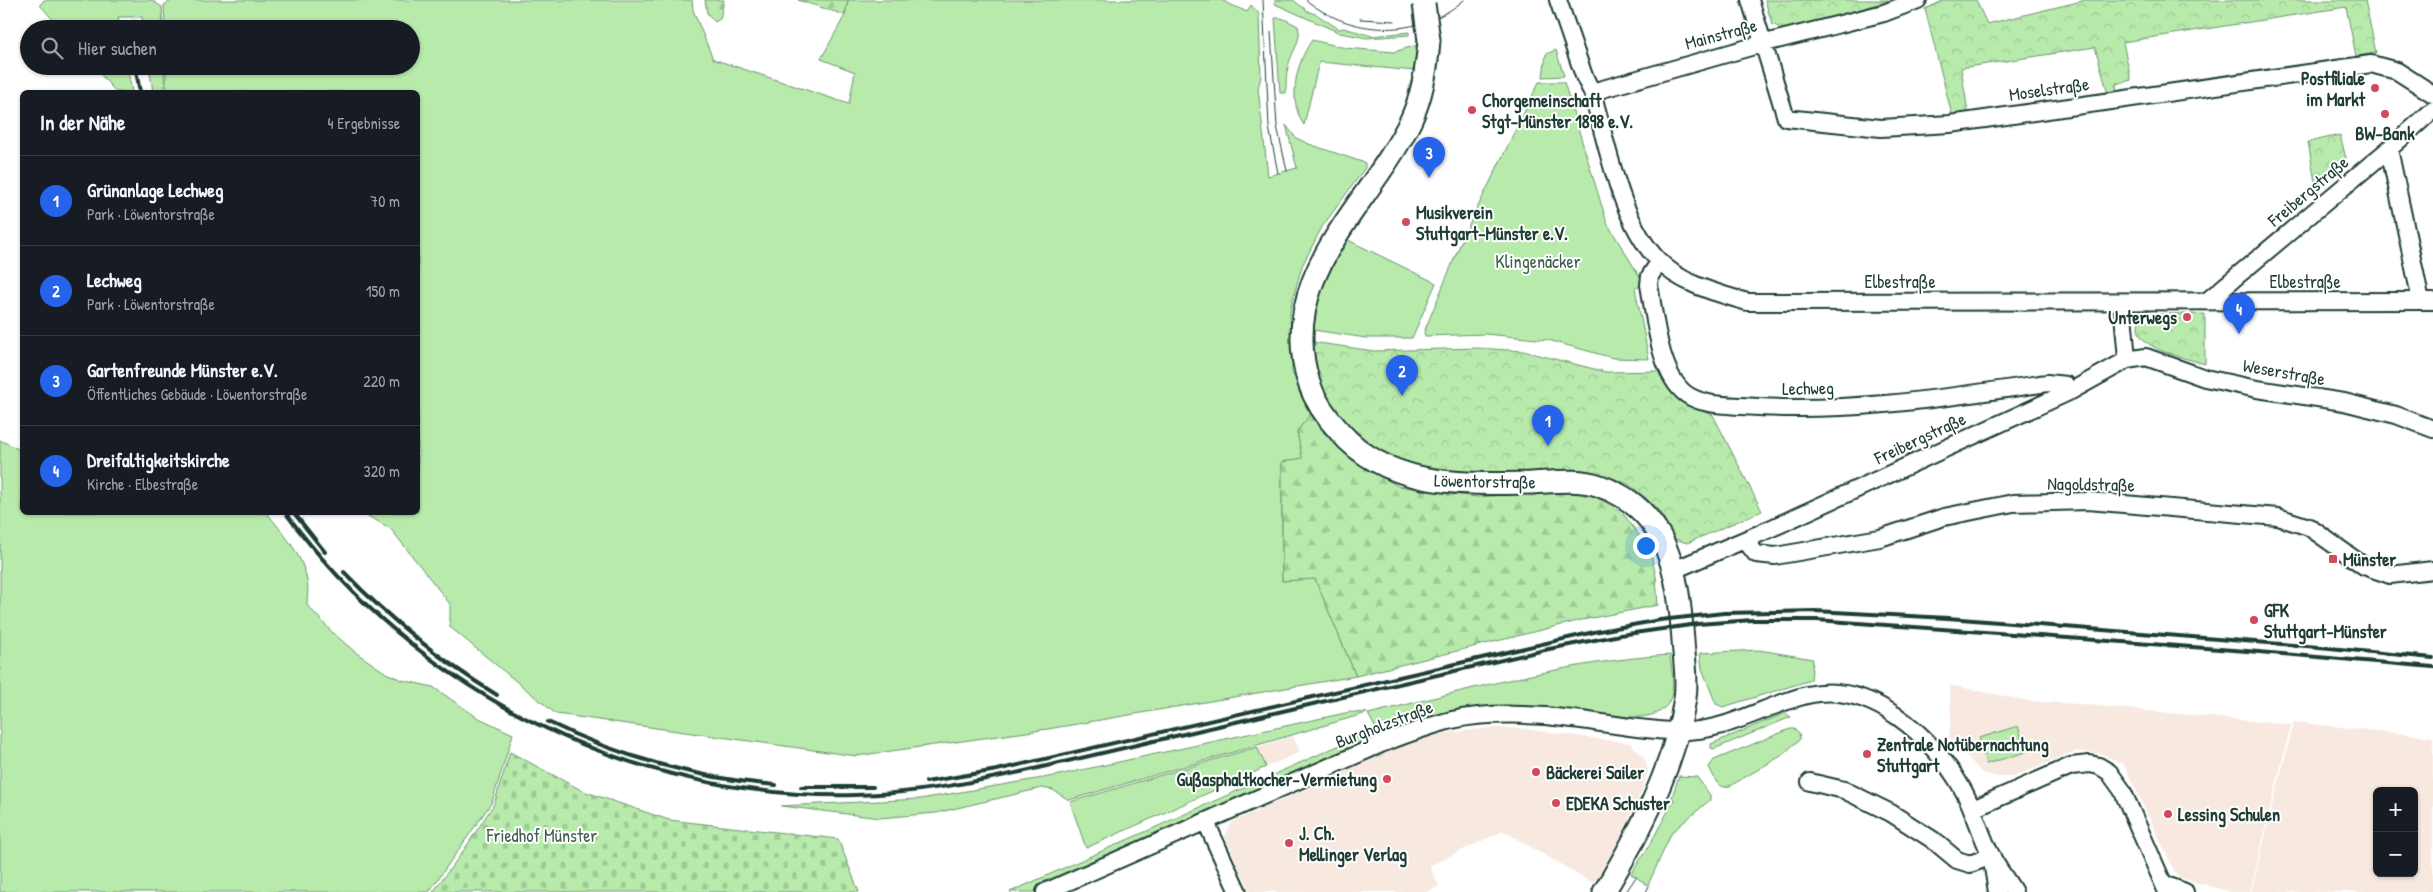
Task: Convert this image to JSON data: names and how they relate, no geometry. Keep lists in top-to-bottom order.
{
  "streets": {
    "main road": ["Löwentorstraße"],
    "street": [
      "Mainstraße",
      "Moselstraße",
      "Freibergstraße",
      "Elbestraße",
      "Weserstraße",
      "Lechweg",
      "Nagoldstraße",
      "Burgholzstraße"
    ]
  },
  "crossings": [
    ["Mainstraße", "Moselstraße"],
    ["Mainstraße", "Elbestraße"],
    ["Freibergstraße", "Elbestraße"],
    ["Freibergstraße", "Weserstraße"],
    ["Freibergstraße", "Lechweg"],
    ["Freibergstraße", "Löwentorstraße"],
    ["Freibergstraße", "Nagoldstraße"],
    ["Elbestraße", "Lechweg"],
    ["Löwentorstraße", "Burgholzstraße"]
  ],
  "parks": ["Klingenäcker", "Friedhof Münster"],
  "places": {
    "other": [
      "Postfiliale im Markt",
      "Chorgemeinschaft Stgt-Münster 1898 e.V.",
      "BW-Bank",
      "Musikverein Stuttgart-Münster e.V.",
      "Unterwegs",
      "GFK Stuttgart-Münster",
      "Zentrale Notübernachtung Stuttgart",
      "Bäckerei Sailer",
      "Gußasphaltkocher-Vermietung",
      "EDEKA Schuster",
      "Lessing Schulen",
      "J. Ch. Mellinger Verlag"
    ],
    "transit": ["Münster"]
  },
  "page": {
    "search": "Hier suchen",
    "heading": ["In der Nähe", "4 Ergebnisse"],
    "pins": [
      "3",
      "4",
      "2",
      "1"
    ],
    "list": [
      {
        "mark": "1",
        "name": "Grünanlage Lechweg",
        "note": "Park · Löwentorstraße",
        "value": "70 m"
      },
      {
        "mark": "2",
        "name": "Lechweg",
        "note": "Park · Löwentorstraße",
        "value": "150 m"
      },
      {
        "mark": "3",
        "name": "Gartenfreunde Münster e.V.",
        "note": "Öffentliches Gebäude · Löwentorstraße",
        "value": "220 m"
      },
      {
        "mark": "4",
        "name": "Dreifaltigkeitskirche",
        "note": "Kirche · Elbestraße",
        "value": "320 m"
      }
    ],
    "map_buttons": ["+", "−"]
  }
}
